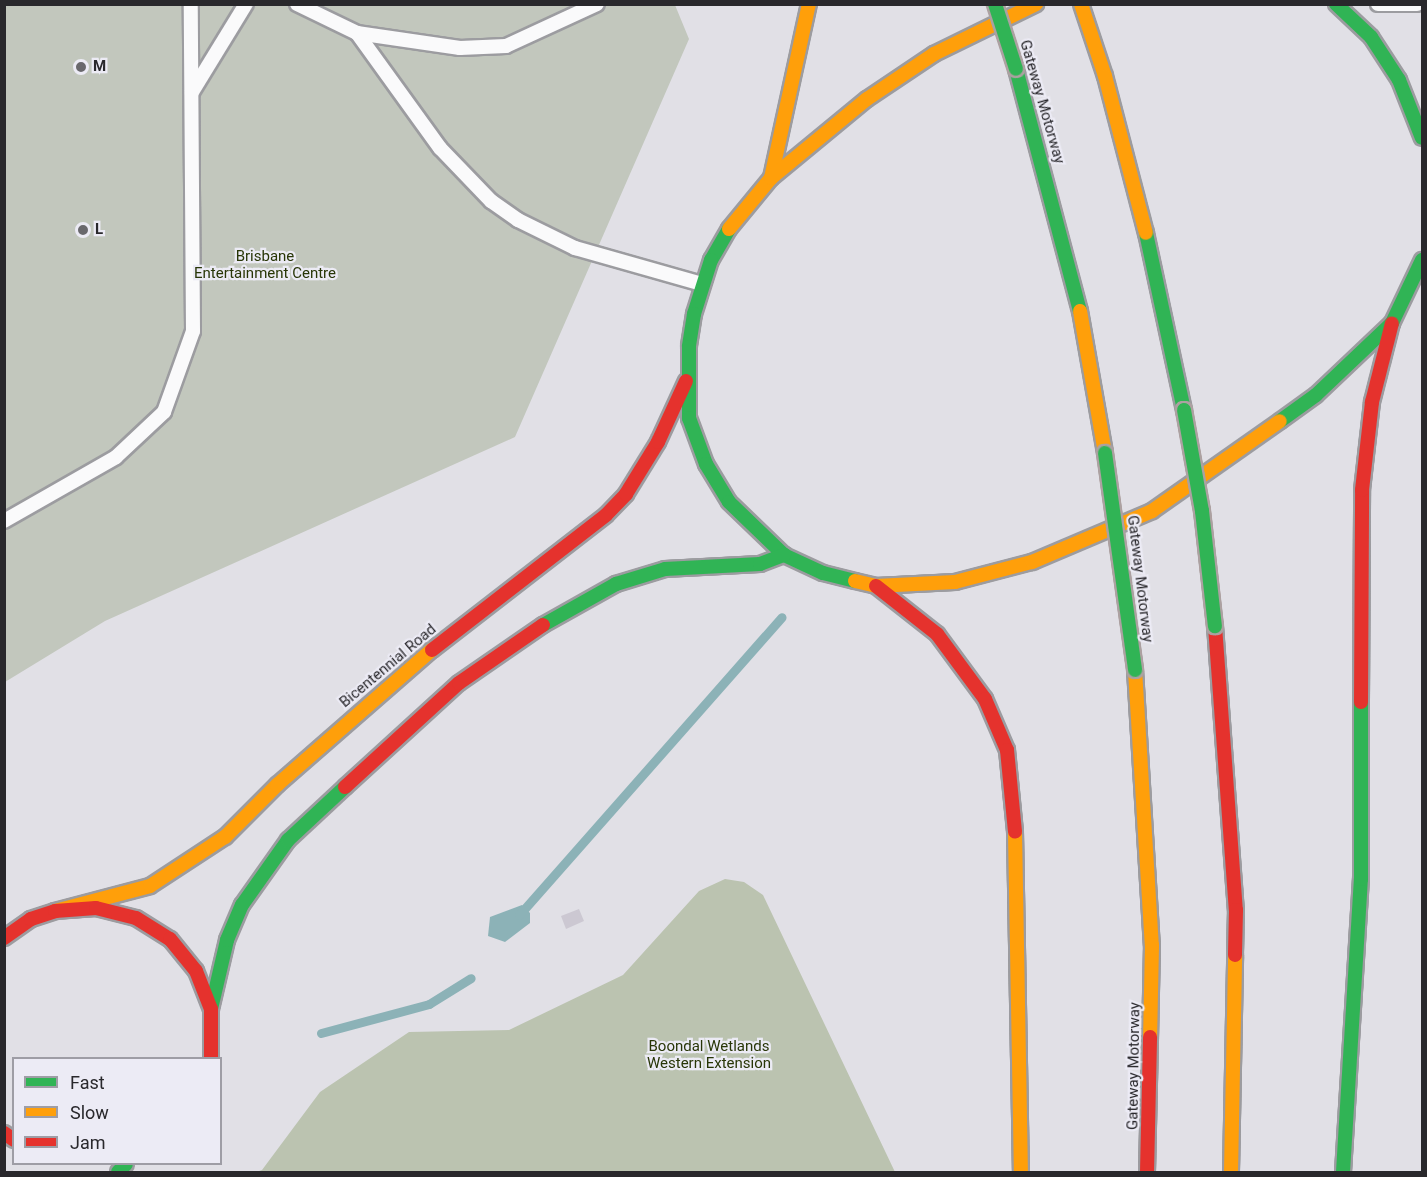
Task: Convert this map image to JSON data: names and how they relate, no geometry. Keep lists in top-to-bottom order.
{
  "streets": {
    "main road": ["Gateway Motorway", "Bicentennial Road"]
  },
  "parks": ["Brisbane Entertainment Centre", "Boondal Wetlands Western Extension"],
  "places": ["M", "L"],
  "legend": ["Fast", "Slow", "Jam"]
}
